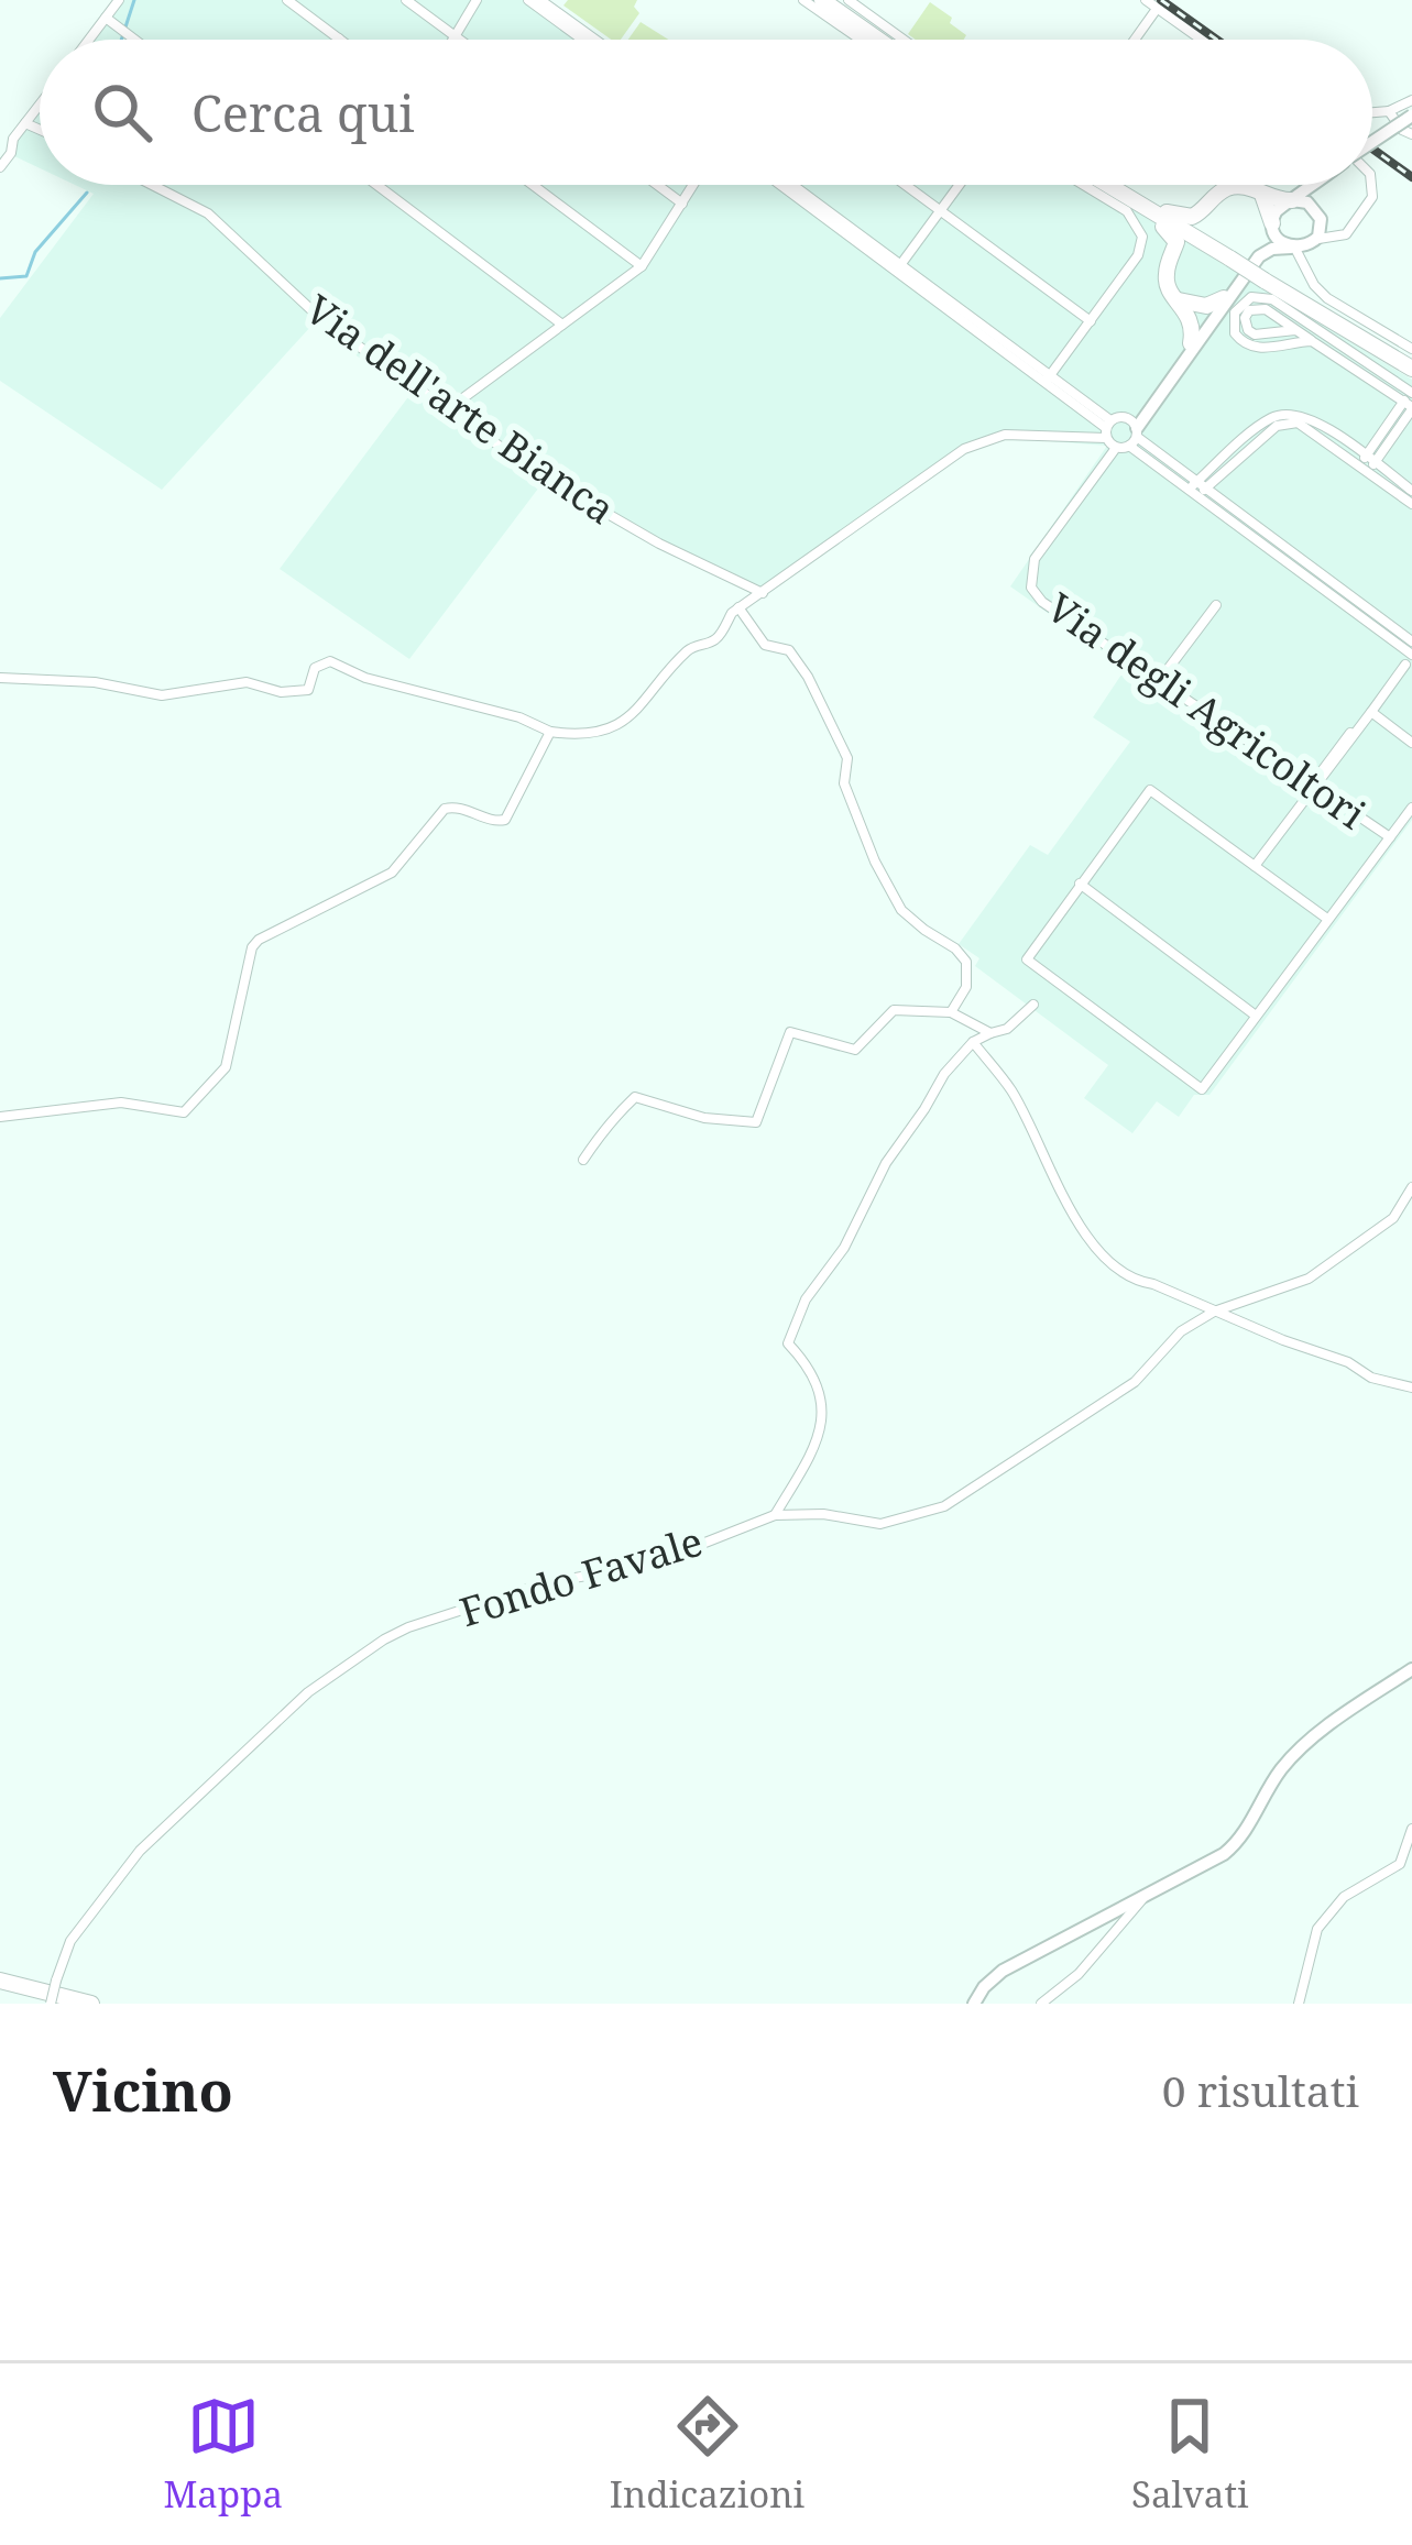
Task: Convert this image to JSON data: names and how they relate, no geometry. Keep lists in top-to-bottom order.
{
  "streets": {
    "street": ["Via dell'arte Bianca", "Via degli Agricoltori", "Fondo Favale"]
  },
  "page": {
    "search": "Cerca qui",
    "heading": ["Vicino", "0 risultati"],
    "nav": ["Mappa", "Indicazioni", "Salvati"]
  }
}
